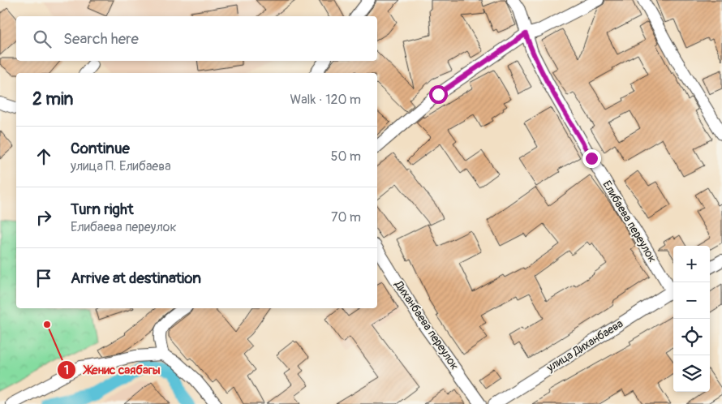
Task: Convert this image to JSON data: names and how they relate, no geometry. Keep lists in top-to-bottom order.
{
  "streets": {
    "street": ["Елибаева переулок", "Диханбаева переулок", "улица Диханбаева"]
  },
  "places": ["Женис саябагы"],
  "page": {
    "search": "Search here",
    "heading": ["2 min", "Walk · 120 m"],
    "list": [
      ["Continue", "улица П. Елибаева", "50 m"],
      ["Turn right", "Елибаева переулок", "70 m"],
      "Arrive at destination"
    ],
    "map_buttons": ["+", "−"]
  }
}
